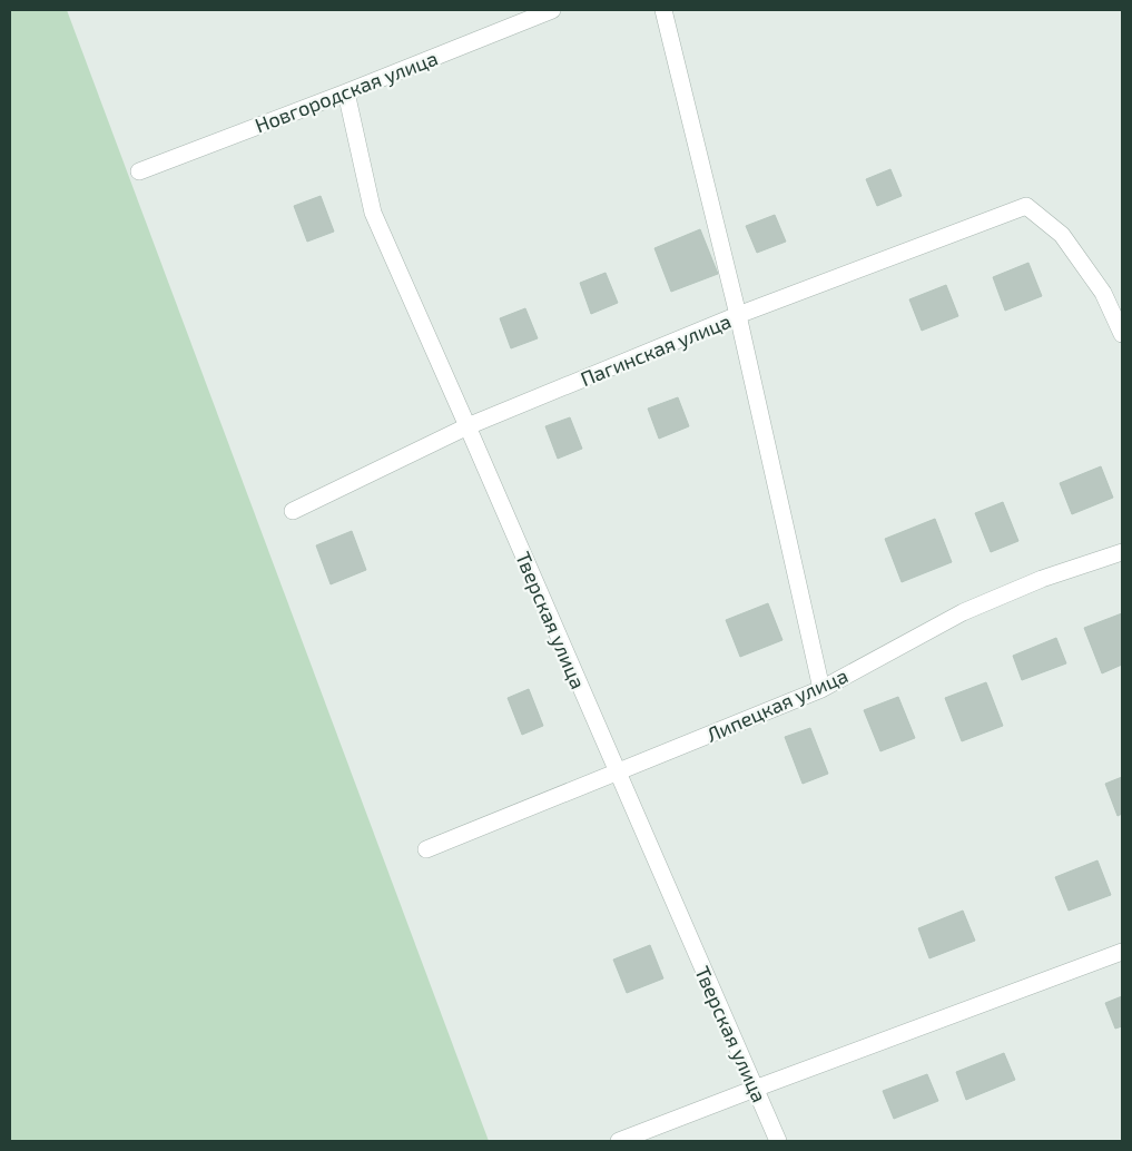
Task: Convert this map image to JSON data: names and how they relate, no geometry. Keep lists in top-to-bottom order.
{
  "streets": {
    "street": [
      "Новгородская улица",
      "Пагинская улица",
      "Тверская улица",
      "Липецкая улица"
    ]
  },
  "crossings": [
    ["Новгородская улица", "Тверская улица"],
    ["Пагинская улица", "Тверская улица"],
    ["Тверская улица", "Липецкая улица"]
  ]
}
